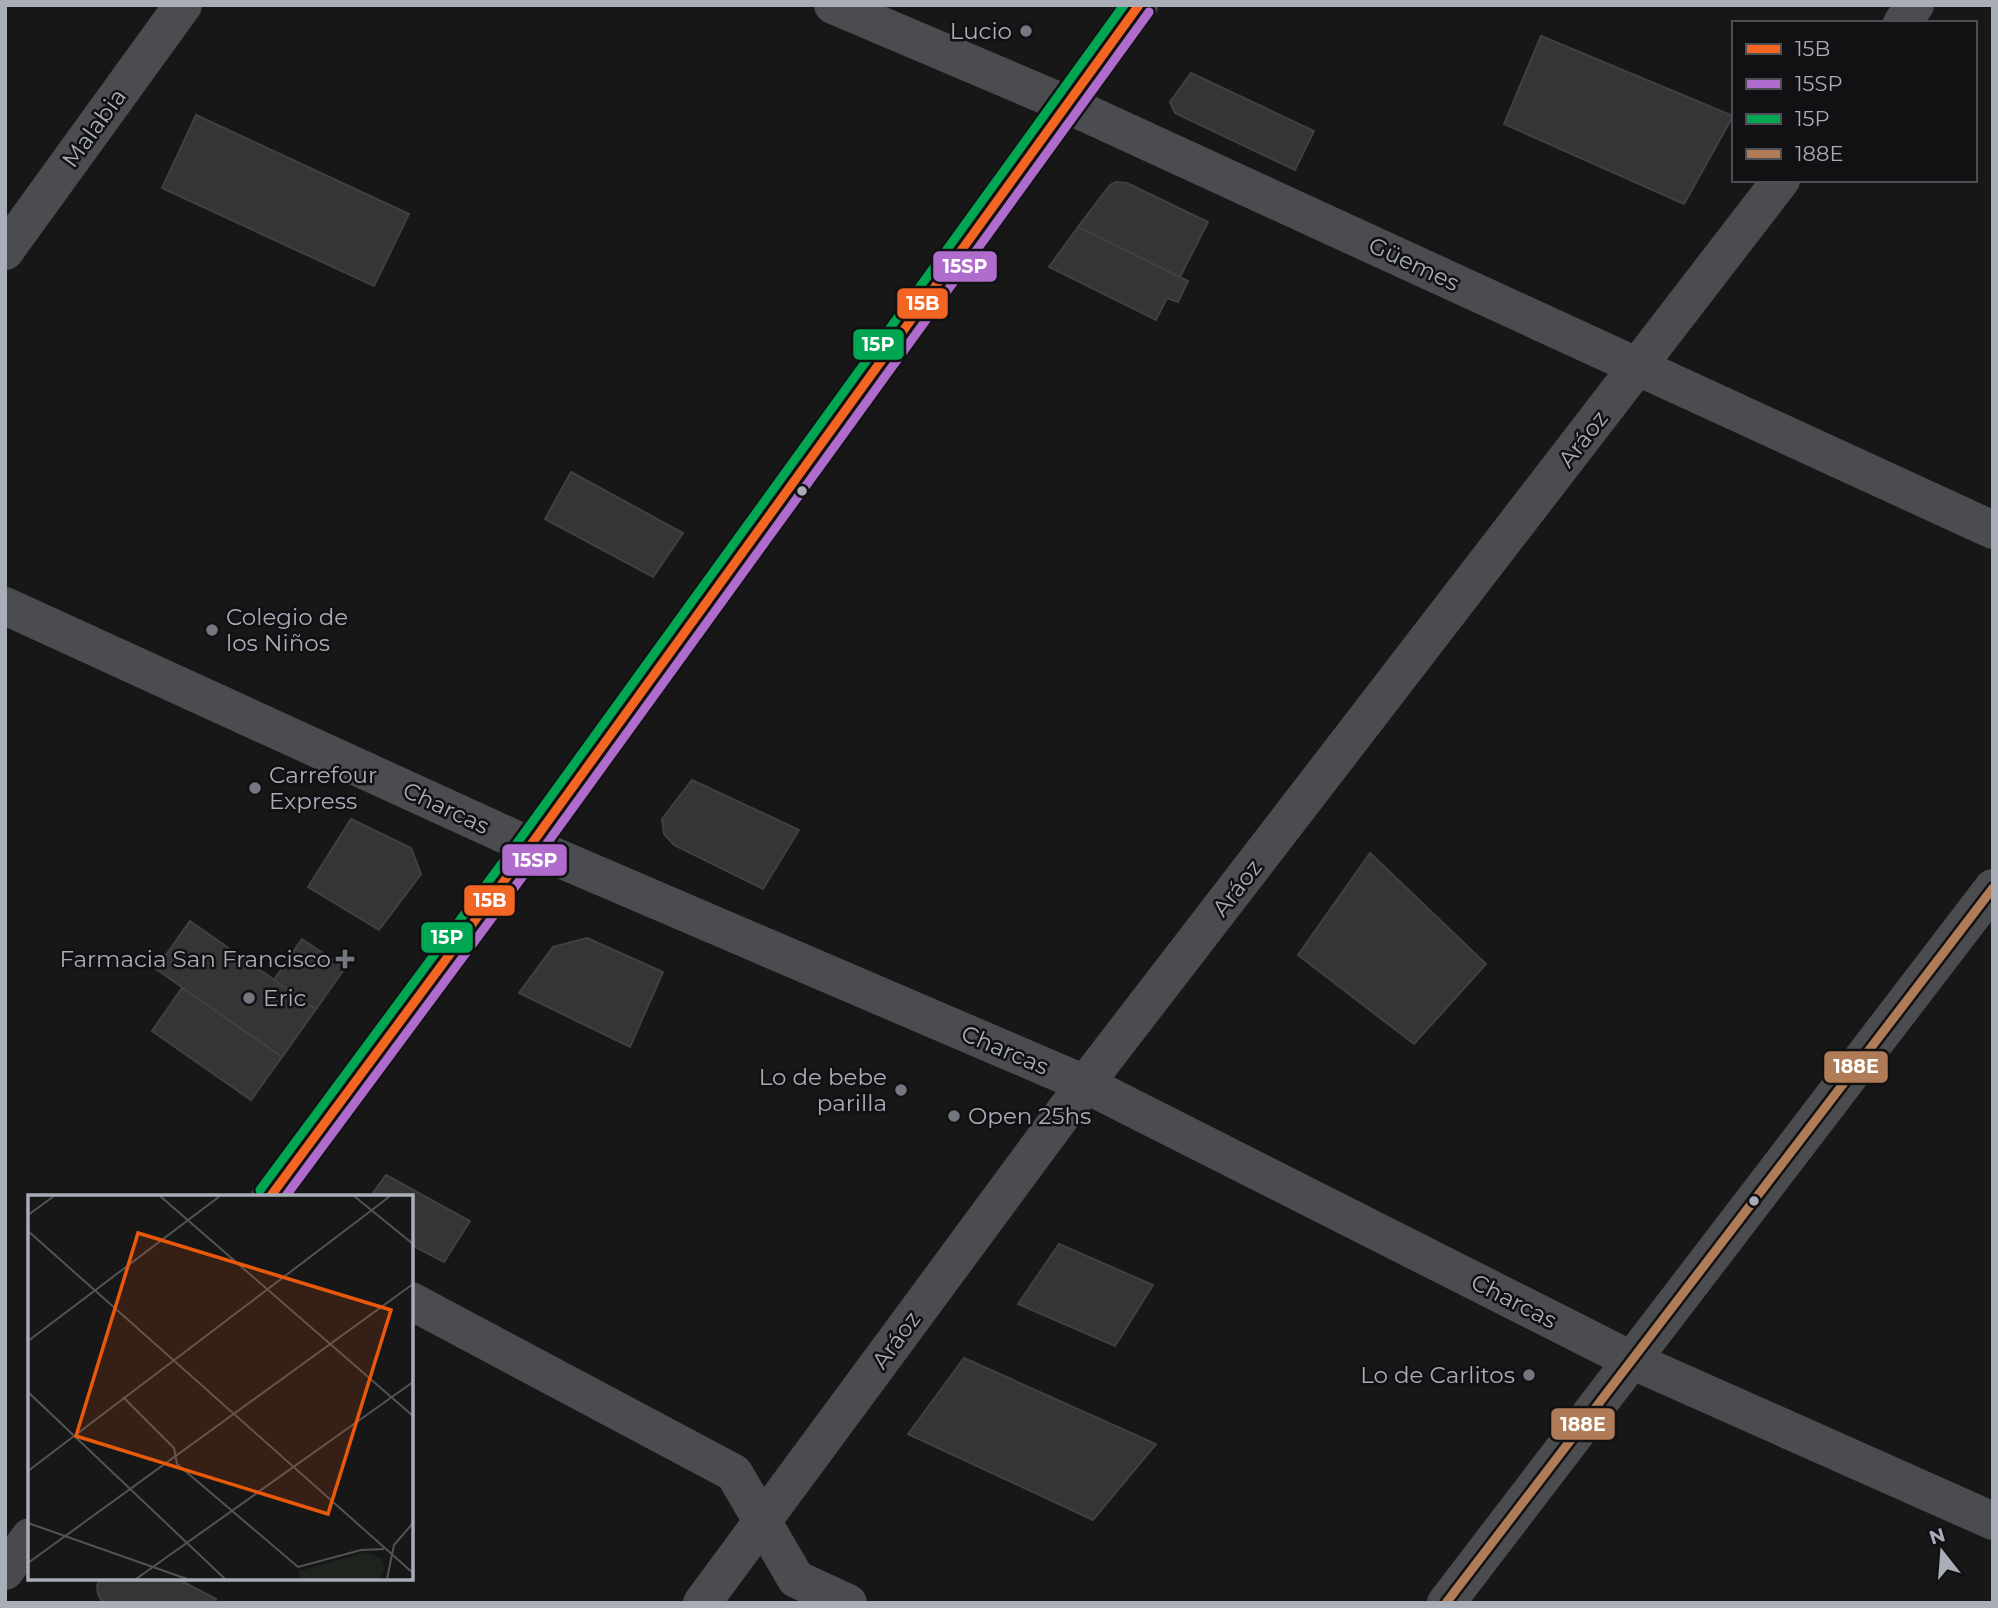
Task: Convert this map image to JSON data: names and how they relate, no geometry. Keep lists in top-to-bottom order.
{
  "streets": {
    "street": [
      "Malabia",
      "Güemes",
      "Aráoz",
      "Charcas"
    ]
  },
  "crossings": [
    ["Güemes", "Aráoz"],
    ["Aráoz", "Charcas"]
  ],
  "places": {
    "other": [
      "Lucio",
      "Colegio de los Niños",
      "Carrefour Express",
      "Eric",
      "Lo de bebe parilla",
      "Open 25hs",
      "Lo de Carlitos"
    ],
    "health": ["Farmacia San Francisco"]
  },
  "lines": [
    "transit line 15B",
    "transit line 15P",
    "transit line 15SP",
    "transit line 188E"
  ],
  "legend": [
    "15B",
    "15SP",
    "15P",
    "188E"
  ],
  "north": "top"
}
